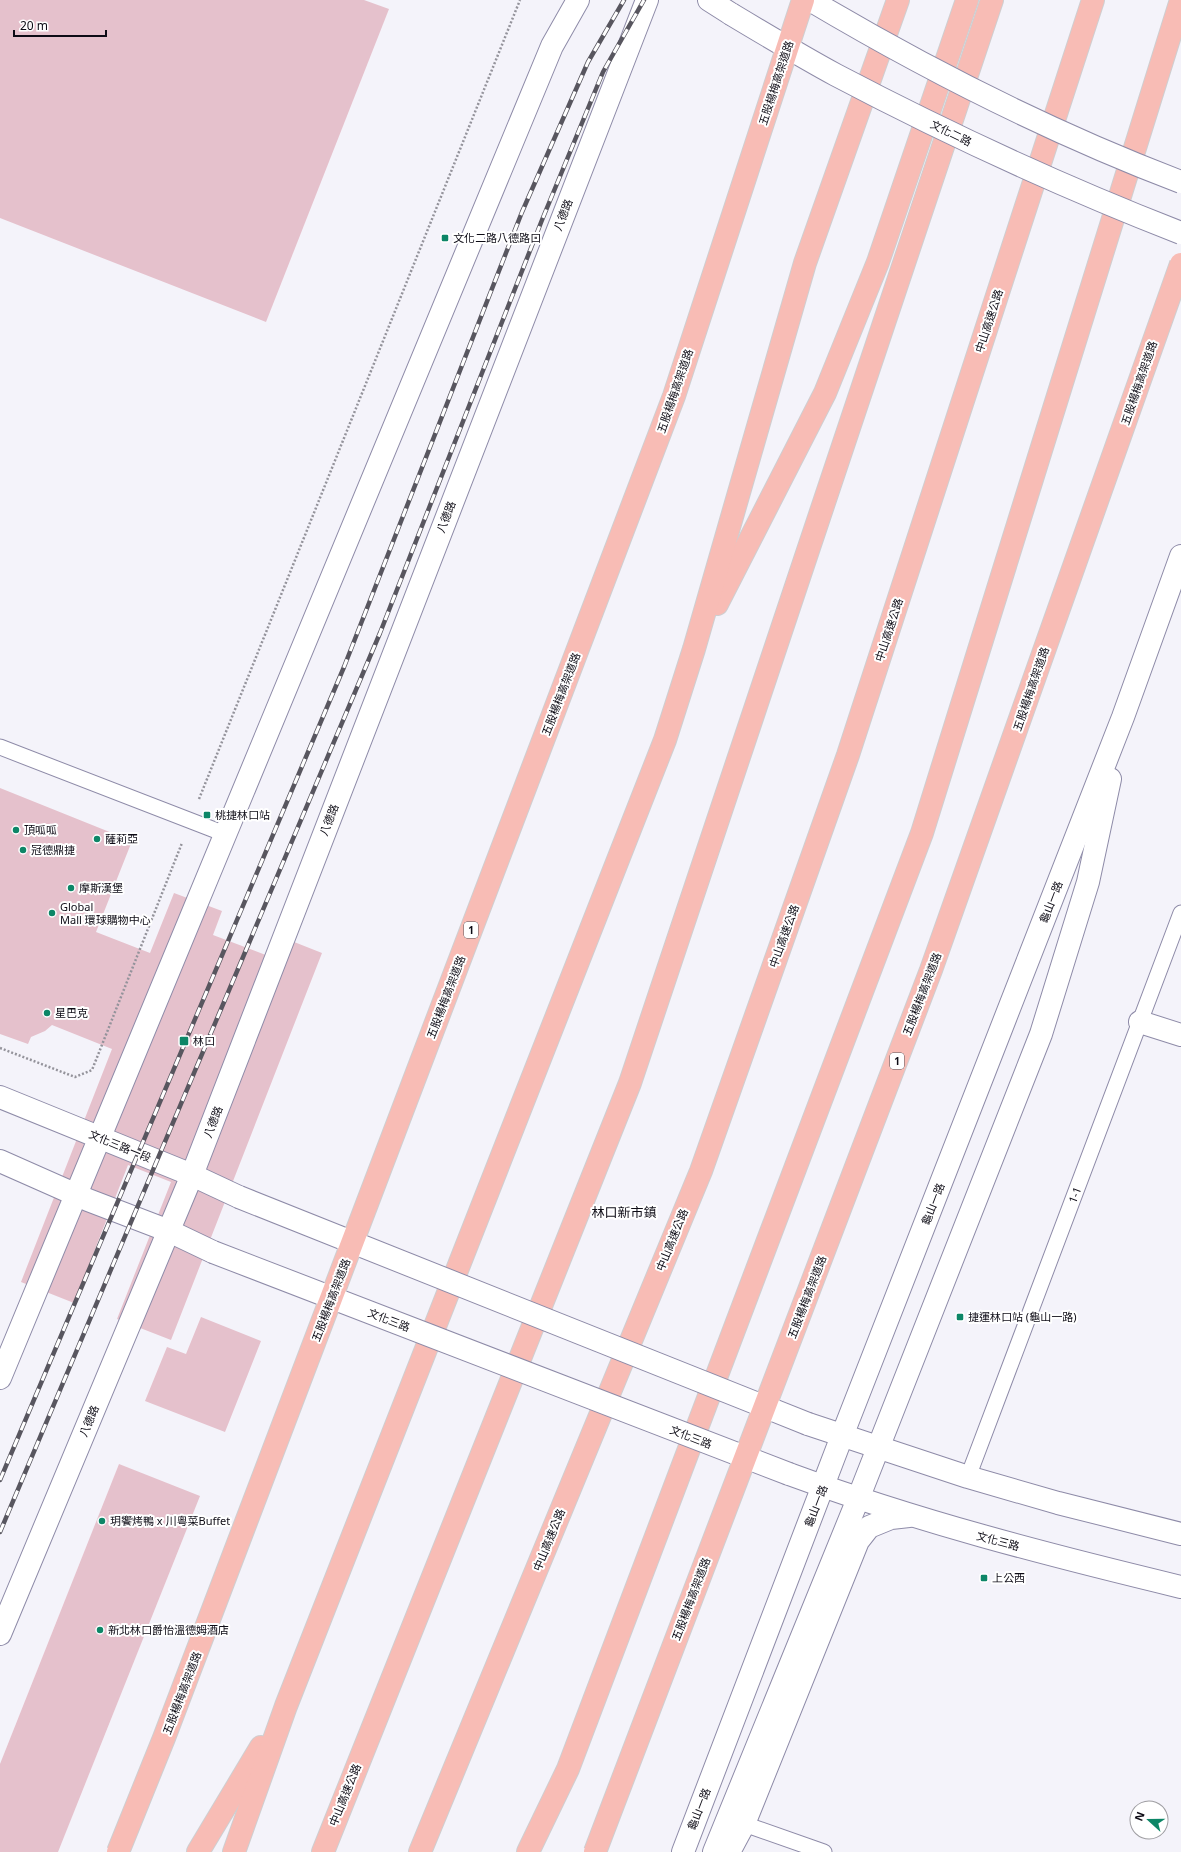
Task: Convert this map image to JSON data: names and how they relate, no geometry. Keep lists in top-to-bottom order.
{
  "streets": {
    "highway": ["五股楊梅高架道路", "中山高速公路", "1"],
    "street": [
      "文化二路",
      "八德路",
      "龜山一路",
      "文化三路一段",
      "文化三路"
    ],
    "lane": ["1-1"]
  },
  "crossings": [
    ["八德路", "文化三路一段"],
    ["八德路", "文化三路"],
    ["龜山一路", "文化三路一段"],
    ["龜山一路", "文化三路"]
  ],
  "districts": ["林口新市鎮"],
  "places": {
    "transit": [
      "文化二路八德路口",
      "桃捷林口站",
      "林口",
      "捷運林口站 (龜山一路)",
      "上公西"
    ],
    "other": [
      "頂呱呱",
      "薩莉亞",
      "冠德鼎捷",
      "摩斯漢堡",
      "Global Mall 環球購物中心",
      "星巴克",
      "玥饗烤鴨 x 川粵菜Buffet",
      "新北林口爵怡溫德姆酒店"
    ]
  },
  "scale_bar": "20 m",
  "north": "left"
}
